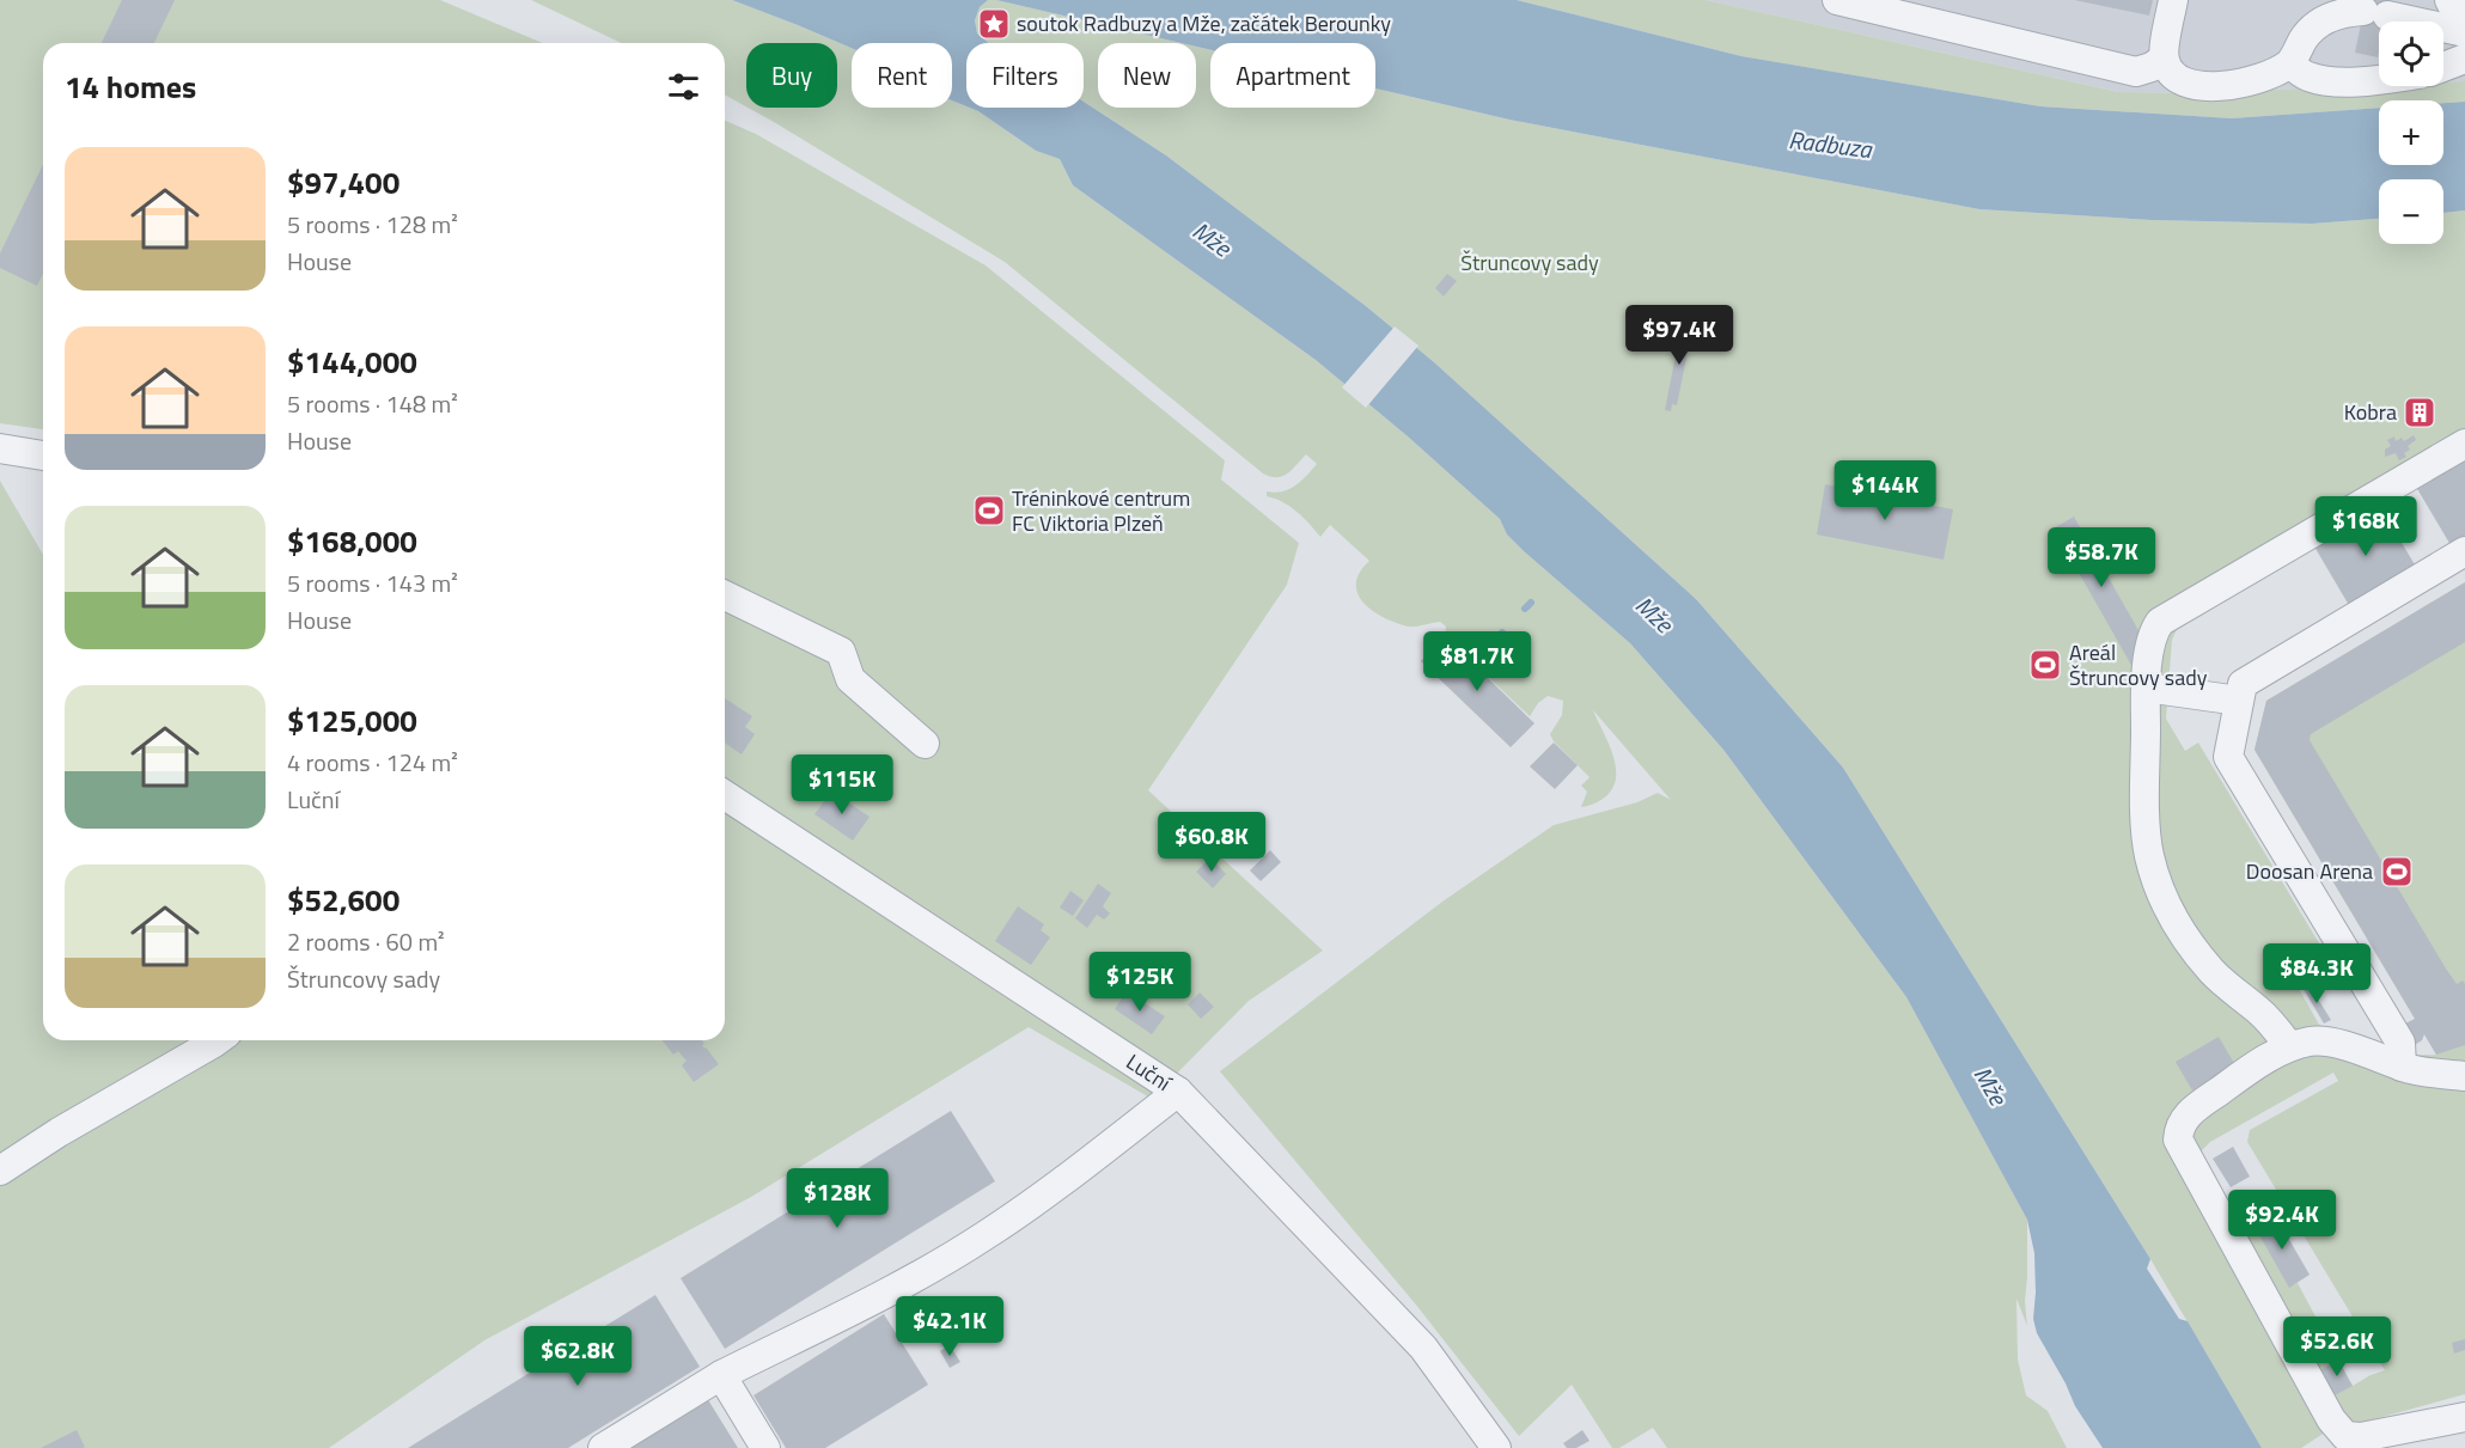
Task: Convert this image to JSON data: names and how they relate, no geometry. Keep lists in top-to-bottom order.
{
  "streets": {
    "street": ["Luční"]
  },
  "water": ["Radbuza", "Mže"],
  "parks": ["Štruncovy sady"],
  "places": {
    "place": ["soutok Radbuzy a Mže, začátek Berounky"],
    "building": ["Kobra"],
    "sports": ["Tréninkové centrum FC Viktoria Plzeň", "Areál Štruncovy sady", "Doosan Arena"]
  },
  "page": {
    "map_buttons": ["+", "−"],
    "chip": [
      "Buy",
      "Rent",
      "Filters",
      "New",
      "Apartment"
    ],
    "heading": "14 homes",
    "list": [
      {
        "name": "$97,400",
        "note": "5 rooms · 128 m² · House"
      },
      {
        "name": "$144,000",
        "note": "5 rooms · 148 m² · House"
      },
      {
        "name": "$168,000",
        "note": "5 rooms · 143 m² · House"
      },
      {
        "name": "$125,000",
        "note": "4 rooms · 124 m² · Luční"
      },
      {
        "name": "$52,600",
        "note": "2 rooms · 60 m² · Štruncovy sady"
      }
    ],
    "price": [
      "$97.4K",
      "$144K",
      "$168K",
      "$58.7K",
      "$81.7K",
      "$115K",
      "$60.8K",
      "$84.3K",
      "$125K",
      "$128K",
      "$92.4K",
      "$42.1K",
      "$52.6K",
      "$62.8K"
    ]
  }
}
